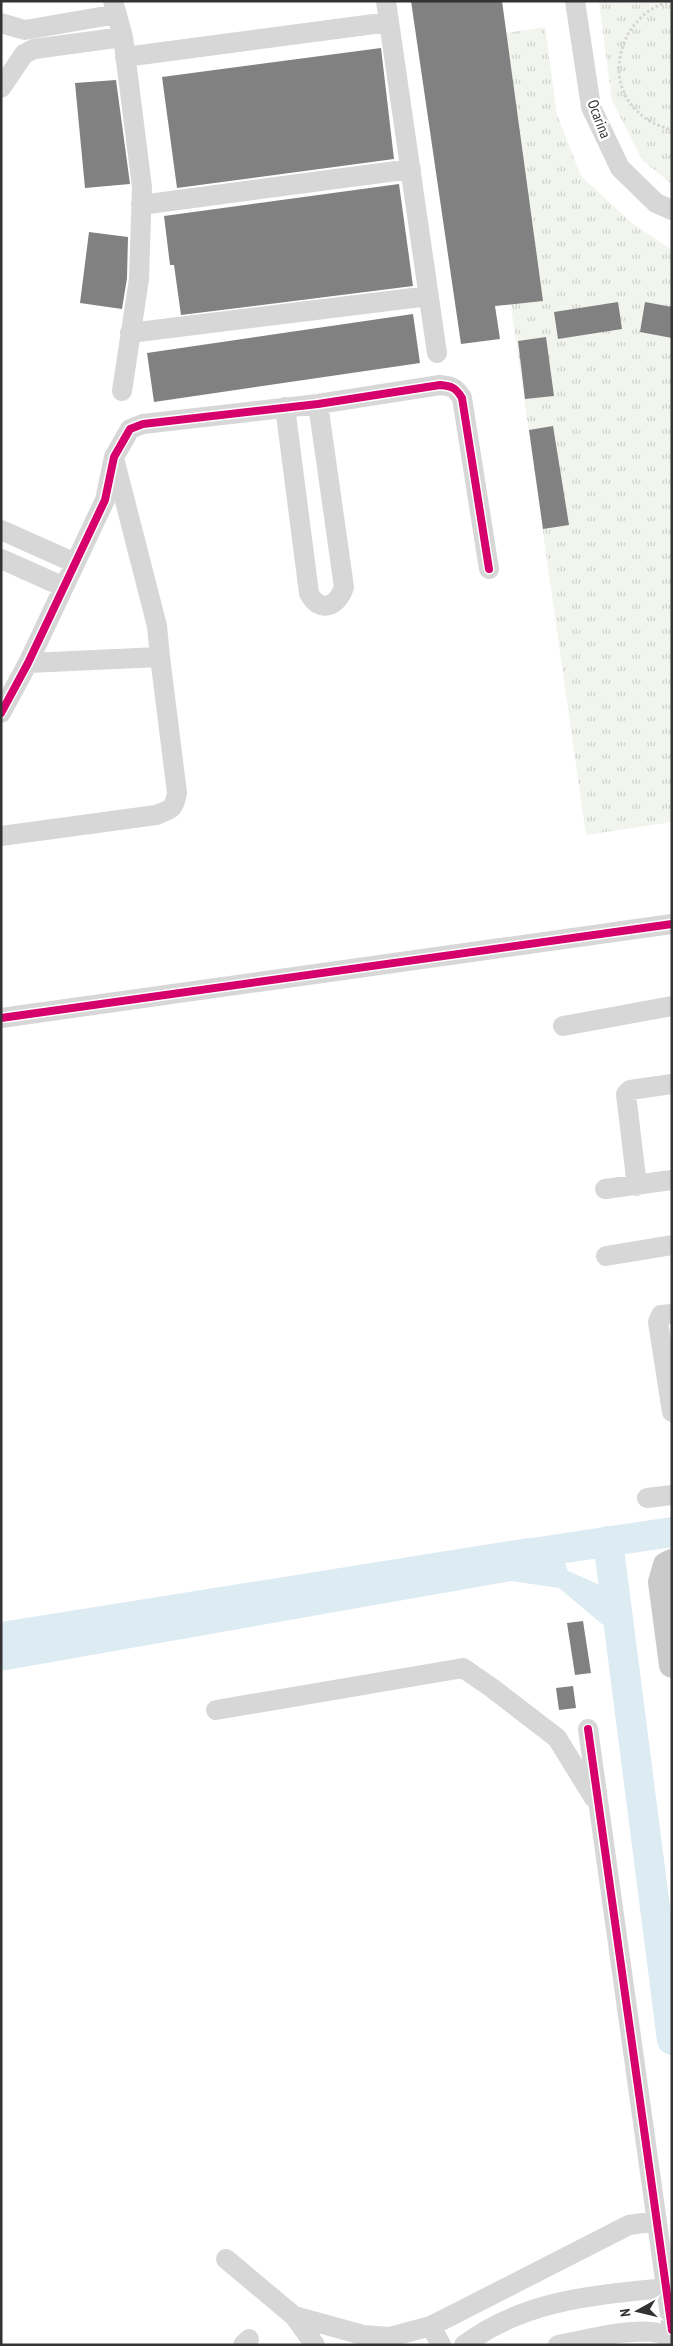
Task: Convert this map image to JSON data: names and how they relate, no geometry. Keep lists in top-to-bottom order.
{
  "streets": {
    "street": ["Ocarina"]
  },
  "north": "left"
}
